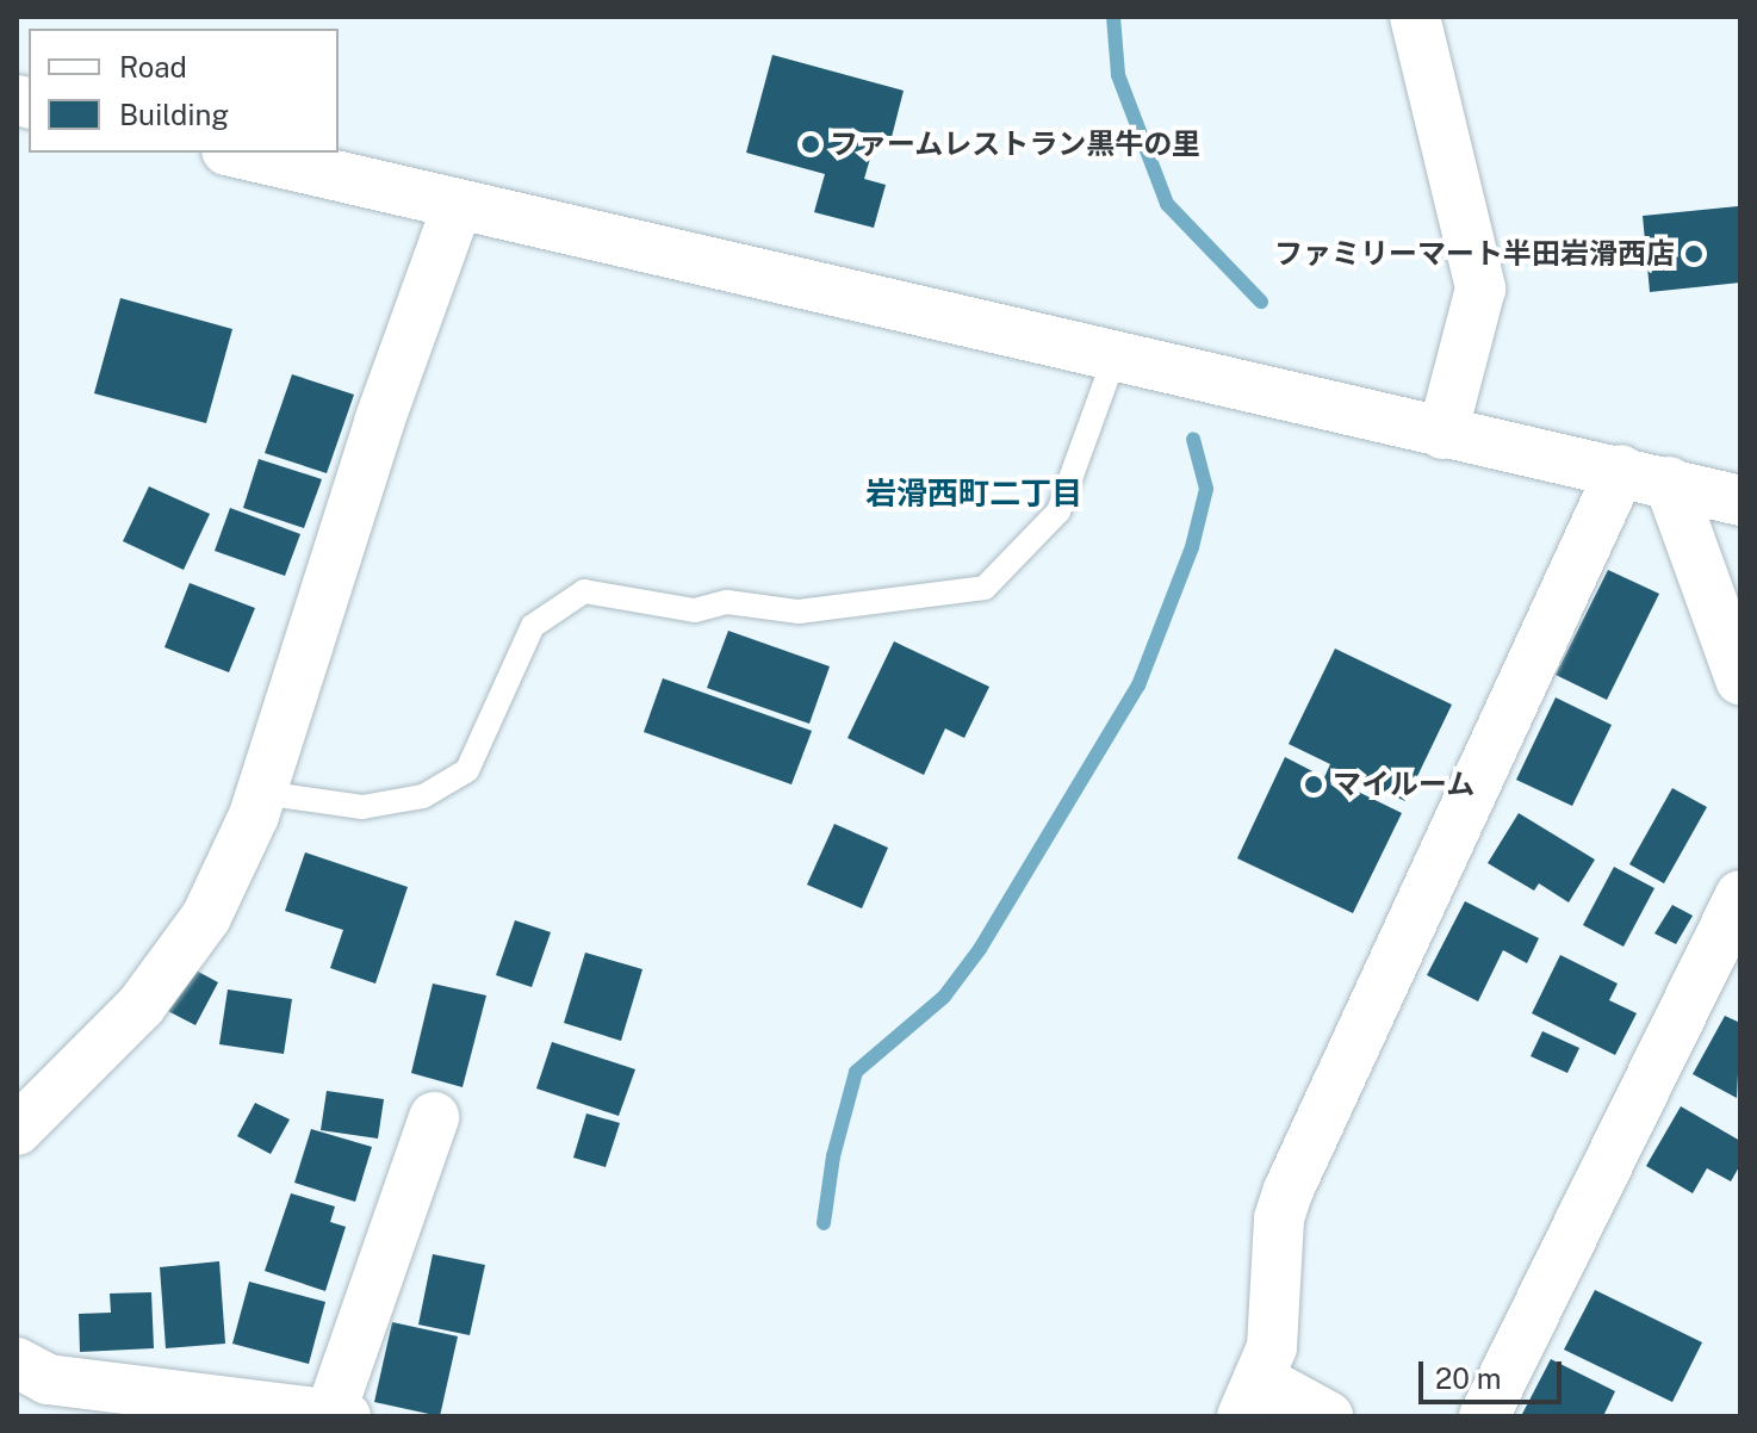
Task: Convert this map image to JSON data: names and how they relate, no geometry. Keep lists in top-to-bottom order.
{
  "districts": ["岩滑西町二丁目"],
  "places": ["ファームレストラン黒牛の里", "ファミリーマート半田岩滑西店", "マイルーム"],
  "legend": ["Road", "Building"],
  "scale_bar": "20 m"
}
